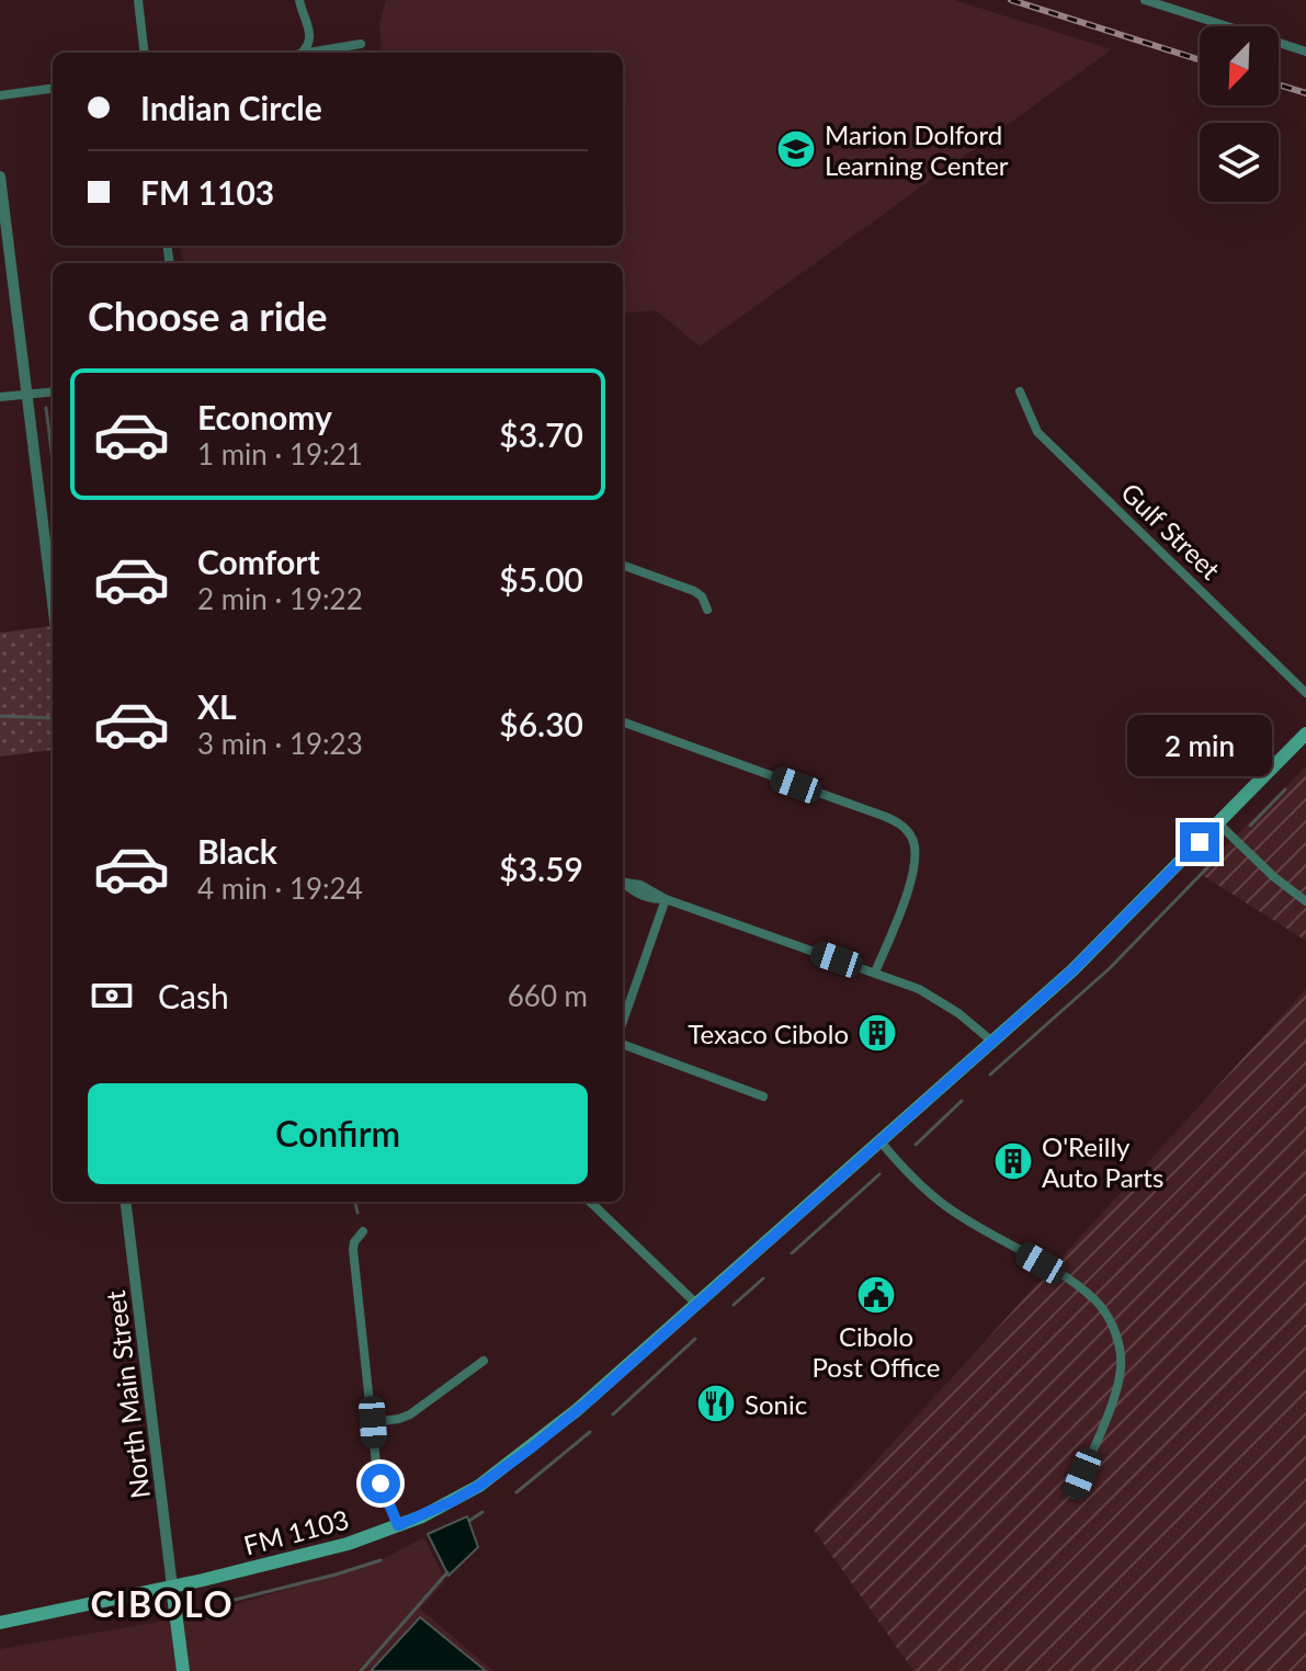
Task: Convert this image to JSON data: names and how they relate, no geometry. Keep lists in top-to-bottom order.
{
  "streets": {
    "main road": ["FM 1103"],
    "street": ["Gulf Street", "North Main Street"]
  },
  "crossings": [
    ["North Main Street", "FM 1103"]
  ],
  "districts": ["CIBOLO"],
  "places": {
    "school or university": ["Marion Dolford Learning Center"],
    "building": ["Texaco Cibolo", "O'Reilly Auto Parts"],
    "public building": ["Cibolo Post Office"],
    "restaurant": ["Sonic"]
  },
  "north": "bottom left",
  "page": {
    "banner": ["Indian Circle", "FM 1103"],
    "heading": "Choose a ride",
    "list": [
      {
        "name": "Economy",
        "note": "1 min · 19:21",
        "value": "$3.70"
      },
      {
        "name": "Comfort",
        "note": "2 min · 19:22",
        "value": "$5.00"
      },
      {
        "name": "XL",
        "note": "3 min · 19:23",
        "value": "$6.30"
      },
      {
        "name": "Black",
        "note": "4 min · 19:24",
        "value": "$3.59"
      }
    ],
    "bubble": "2 min",
    "pay": ["Cash", "660 m"],
    "buttons": "Confirm"
  }
}
